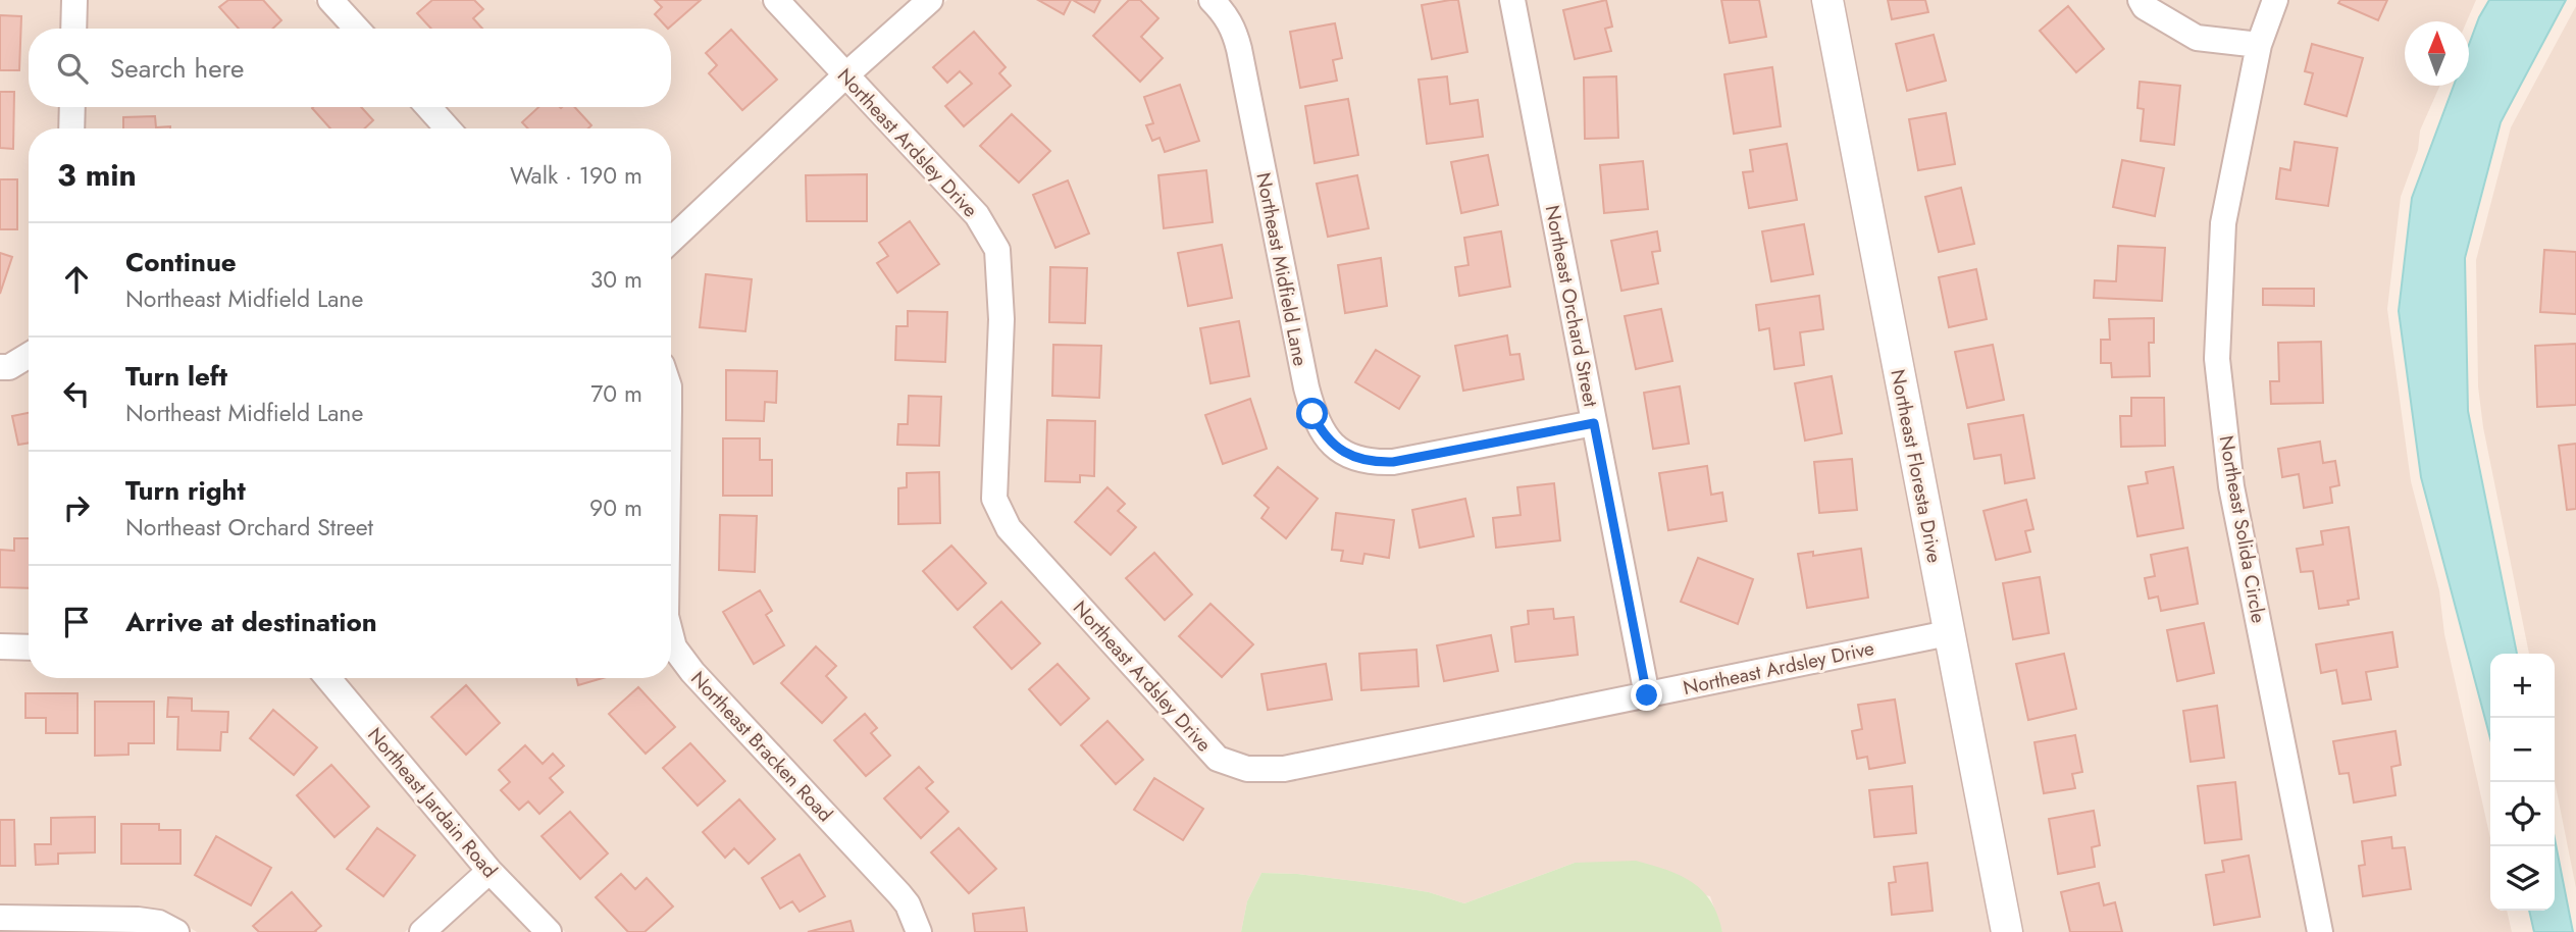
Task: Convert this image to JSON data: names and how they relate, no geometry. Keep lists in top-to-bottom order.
{
  "streets": {
    "street": [
      "Northeast Ardsley Drive",
      "Northeast Midfield Lane",
      "Northeast Orchard Street",
      "Northeast Floresta Drive",
      "Northeast Solida Circle",
      "Northeast Bracken Road",
      "Northeast Jardain Road"
    ]
  },
  "crossings": [
    ["Northeast Ardsley Drive", "Northeast Orchard Street"],
    ["Northeast Ardsley Drive", "Northeast Floresta Drive"],
    ["Northeast Midfield Lane", "Northeast Orchard Street"]
  ],
  "north": "top",
  "page": {
    "search": "Search here",
    "heading": ["3 min", "Walk · 190 m"],
    "list": [
      ["Continue", "Northeast Midfield Lane", "30 m"],
      ["Turn left", "Northeast Midfield Lane", "70 m"],
      ["Turn right", "Northeast Orchard Street", "90 m"],
      "Arrive at destination"
    ],
    "map_buttons": ["+", "−"]
  }
}
